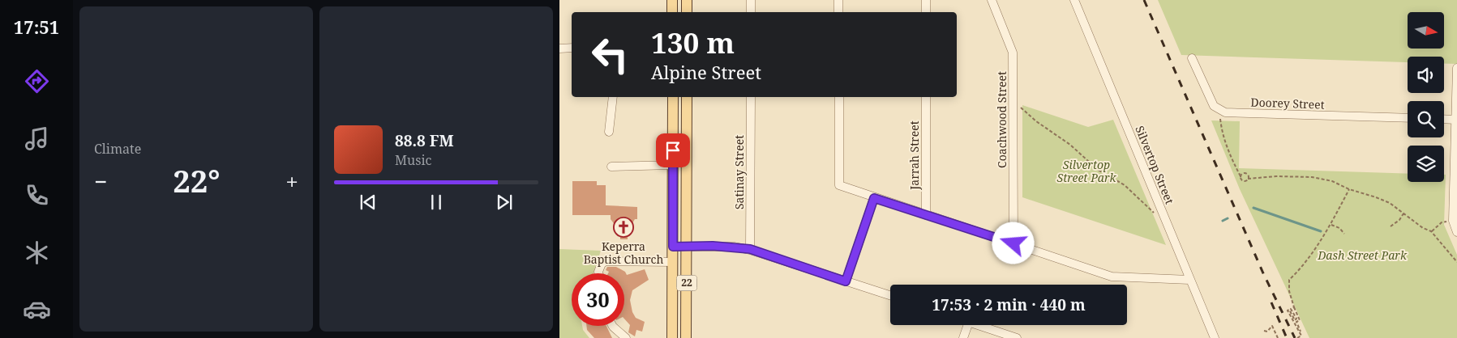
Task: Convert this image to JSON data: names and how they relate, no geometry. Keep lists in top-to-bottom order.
{
  "streets": {
    "main road": ["22"],
    "street": [
      "Doorey Street",
      "Coachwood Street",
      "Jarrah Street",
      "Silvertop Street",
      "Satinay Street"
    ]
  },
  "parks": ["Silvertop Street Park", "Dash Street Park"],
  "places": {
    "church": ["Keperra Baptist Church"]
  },
  "north": "right",
  "page": {
    "tabs": "17:51",
    "tile": "Climate",
    "turn": ["130 m", "Alpine Street"],
    "song": ["88.8 FM", "Music"],
    "heat": ["−", "22°", "+"],
    "limit": "30",
    "trip": "17:53 · 2 min · 440 m"
  }
}
